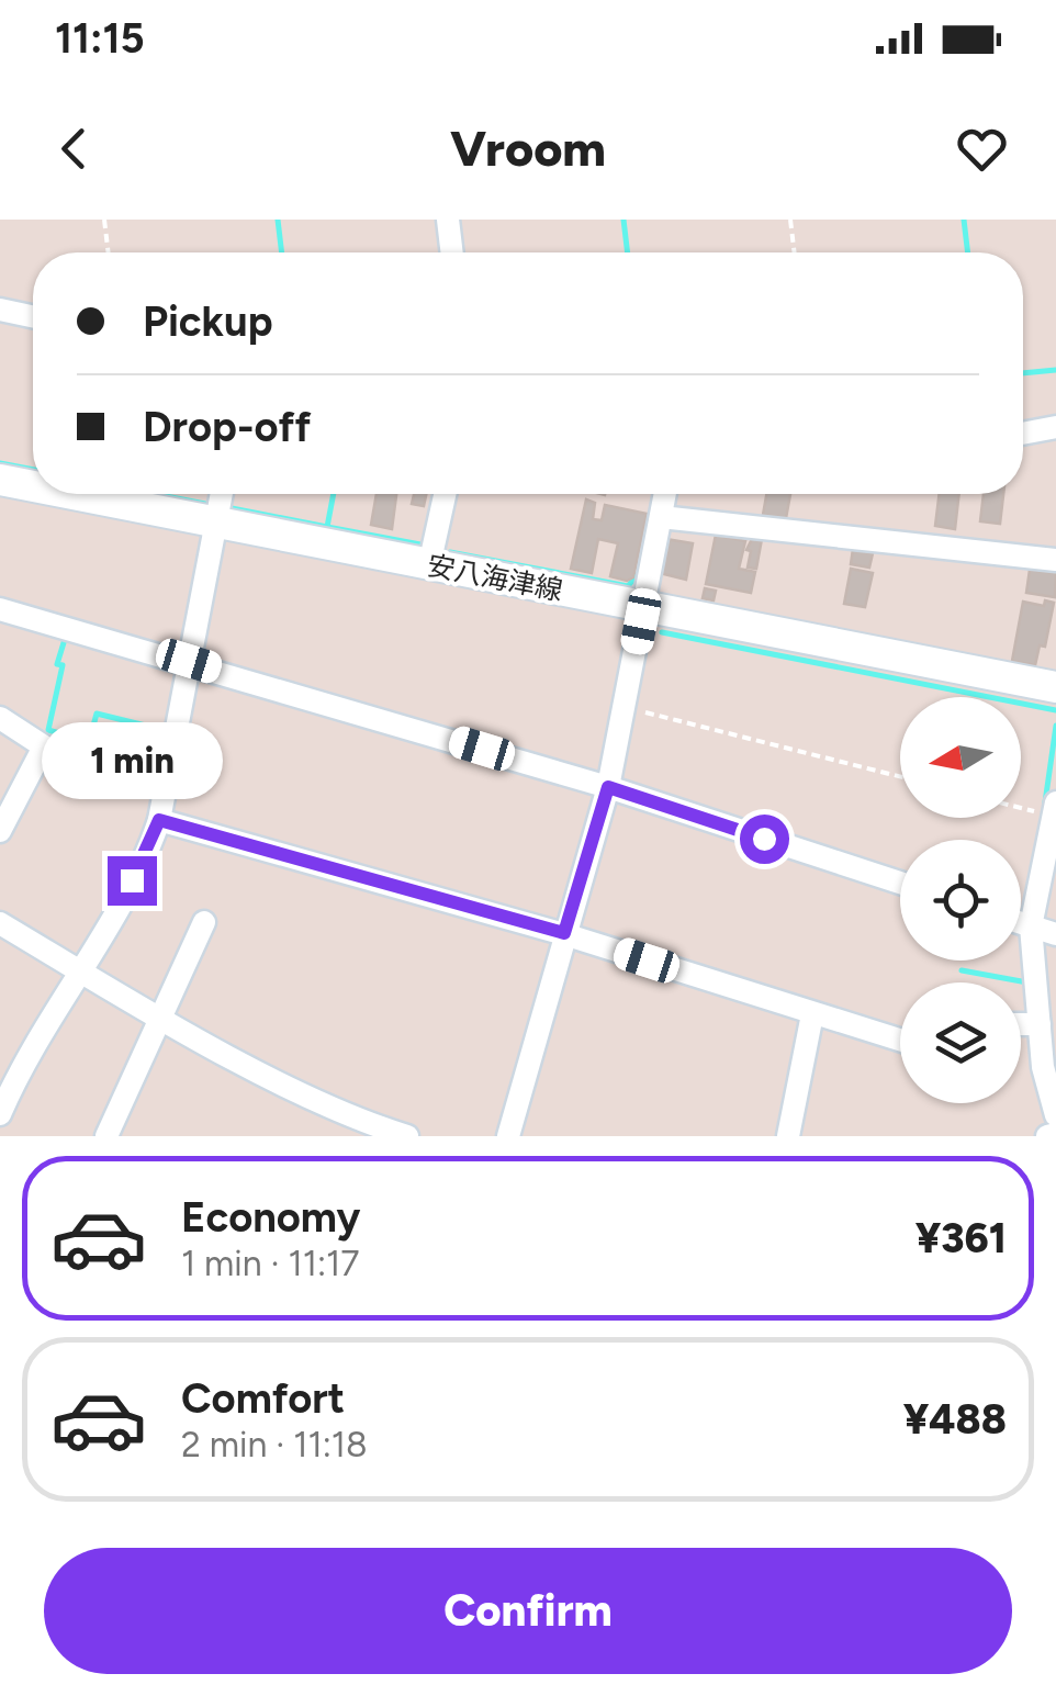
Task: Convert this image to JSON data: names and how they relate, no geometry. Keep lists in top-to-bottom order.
{
  "streets": {
    "main road": ["安八海津線"]
  },
  "north": "left",
  "page": {
    "status": "11:15",
    "header": "Vroom",
    "banner": ["Pickup", "Drop-off"],
    "bubble": "1 min",
    "list": [
      {
        "name": "Economy",
        "note": "1 min · 11:17",
        "value": "¥361"
      },
      {
        "name": "Comfort",
        "note": "2 min · 11:18",
        "value": "¥488"
      }
    ],
    "buttons": "Confirm"
  }
}
